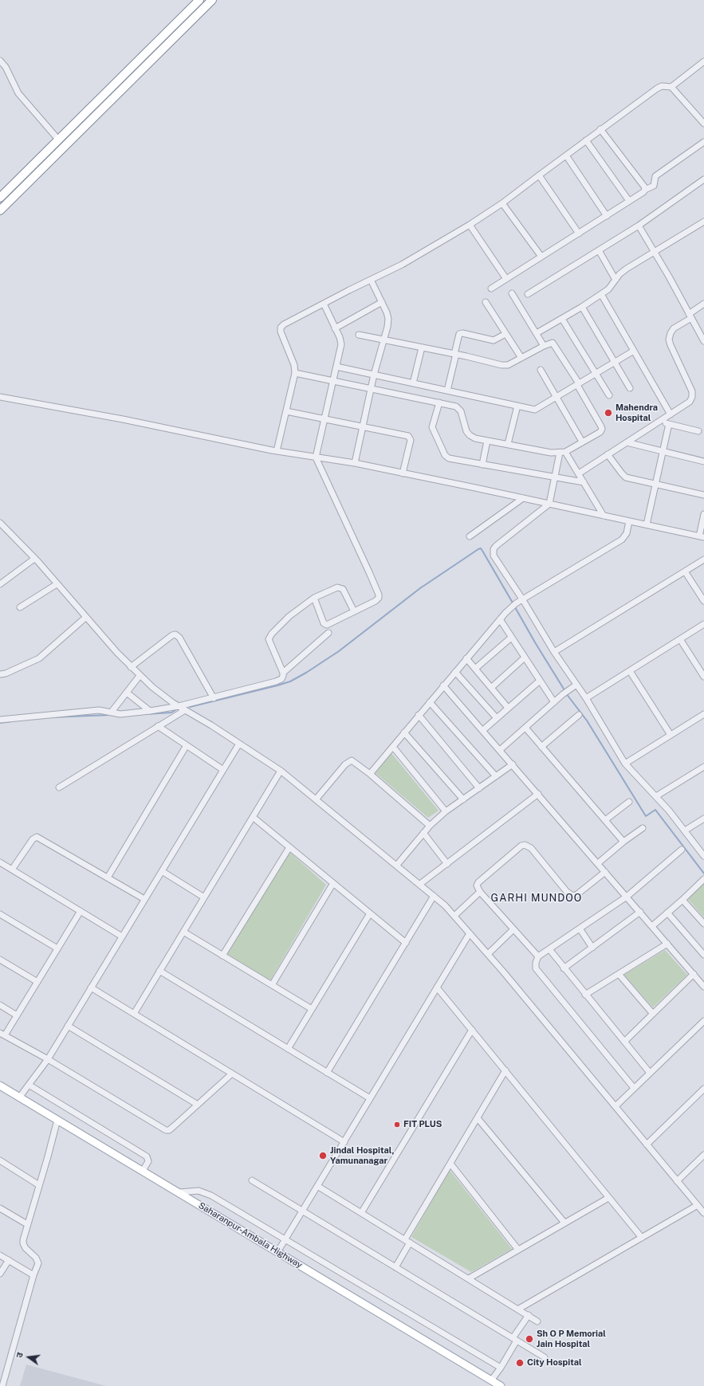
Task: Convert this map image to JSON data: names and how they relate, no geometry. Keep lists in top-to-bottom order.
{
  "streets": {
    "main road": ["Saharanpur-Ambala Highway"]
  },
  "districts": ["GARHI MUNDOO"],
  "places": [
    "Mahendra Hospital",
    "FIT PLUS",
    "Jindal Hospital, Yamunanagar",
    "Sh O P Memorial Jain Hospital",
    "City Hospital"
  ],
  "north": "left"
}
